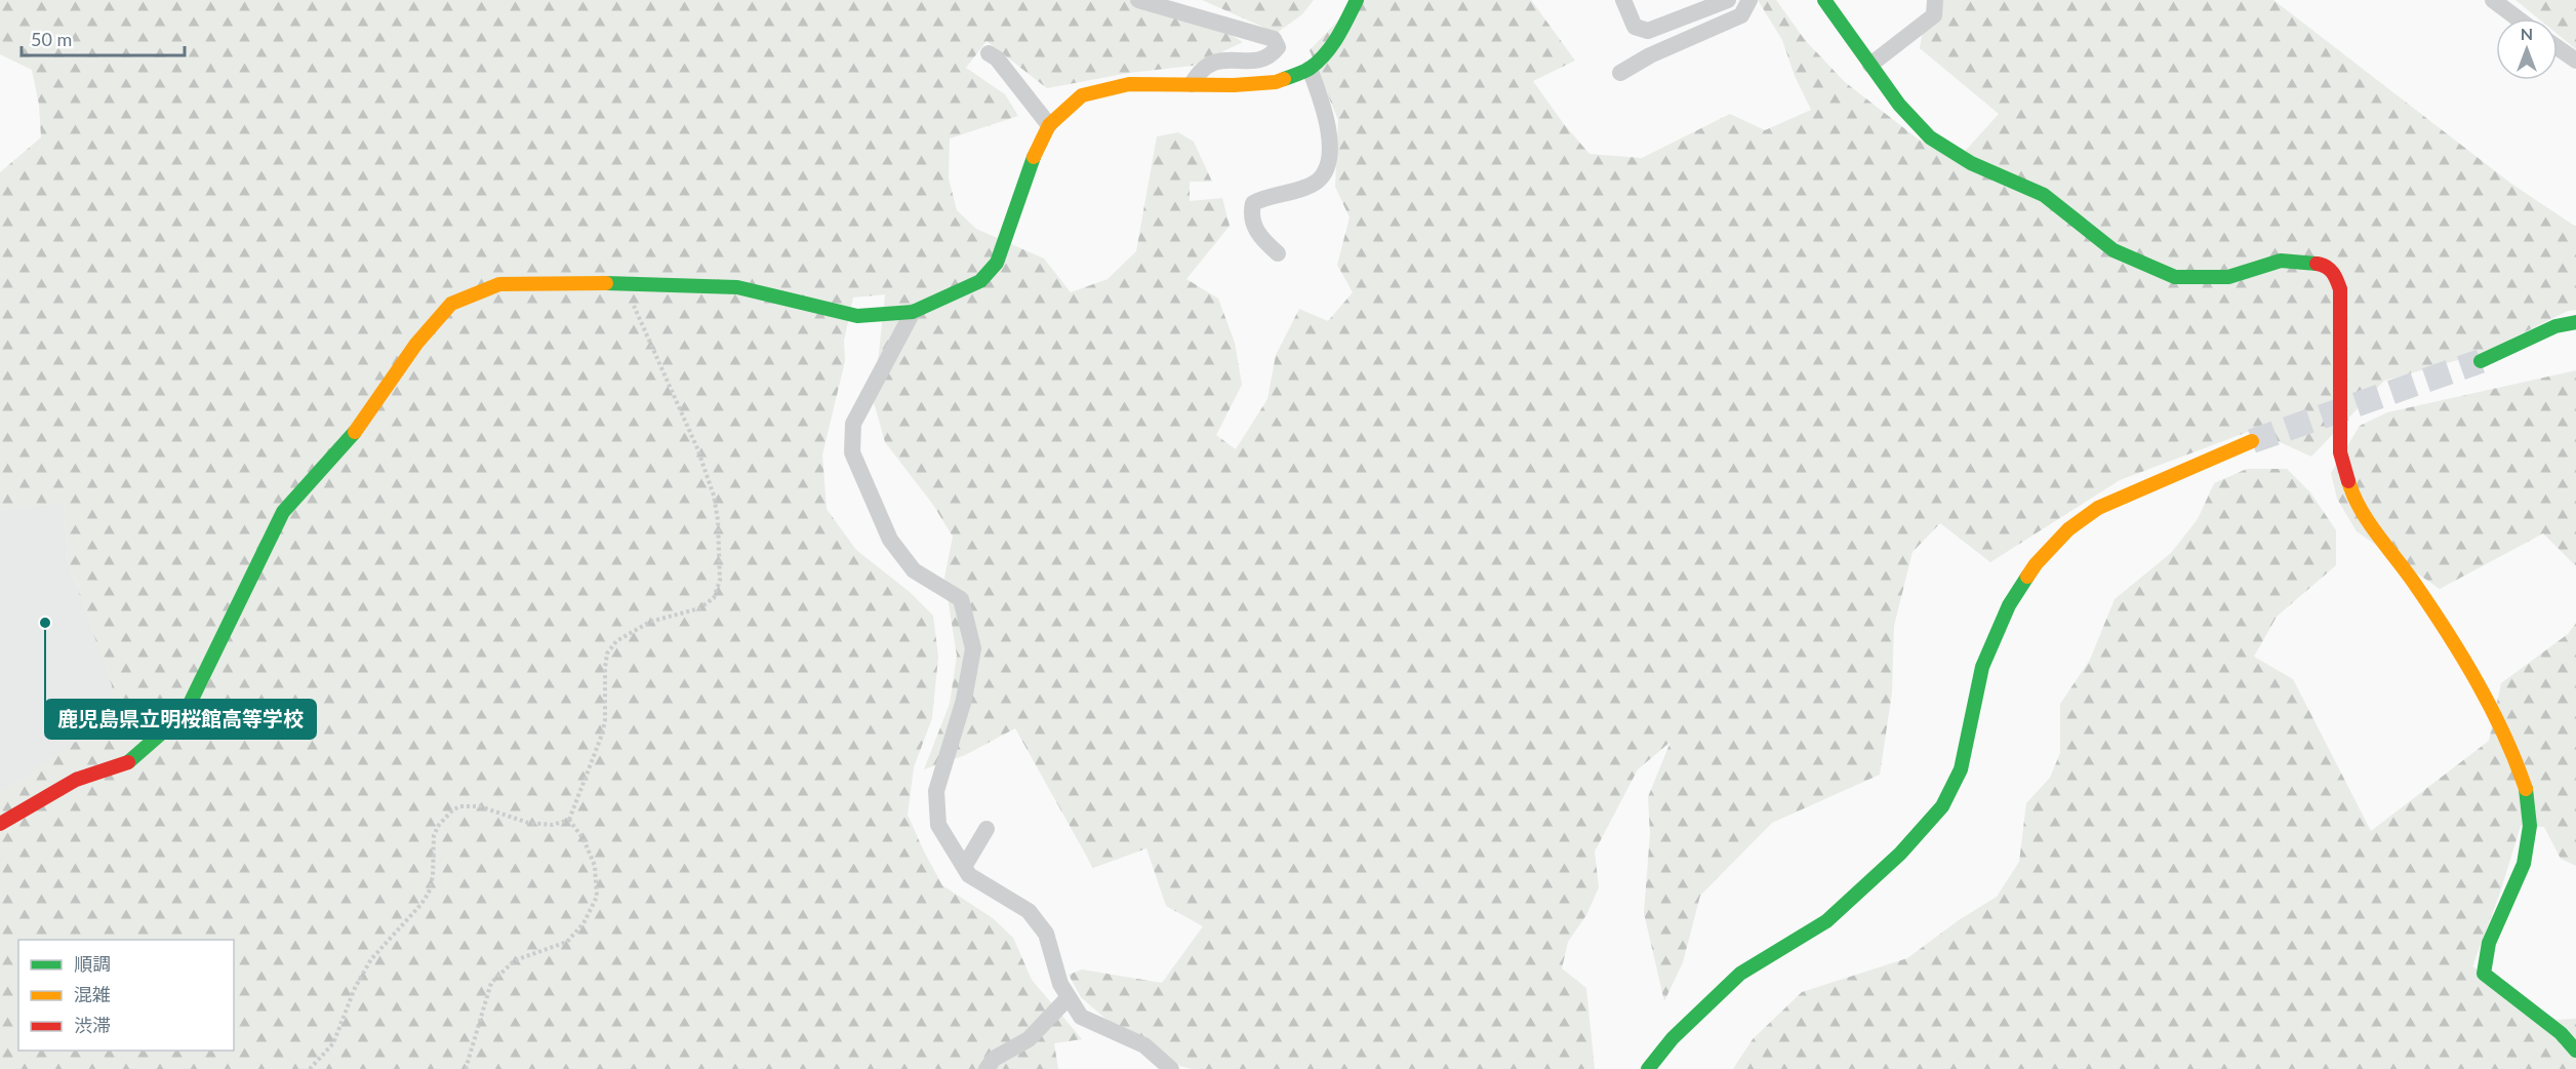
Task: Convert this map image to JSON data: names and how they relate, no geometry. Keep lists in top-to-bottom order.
{
  "places": ["鹿児島県立明桜館高等学校"],
  "legend": ["順調", "混雑", "渋滞"],
  "scale_bar": "50 m",
  "north": "top"
}
